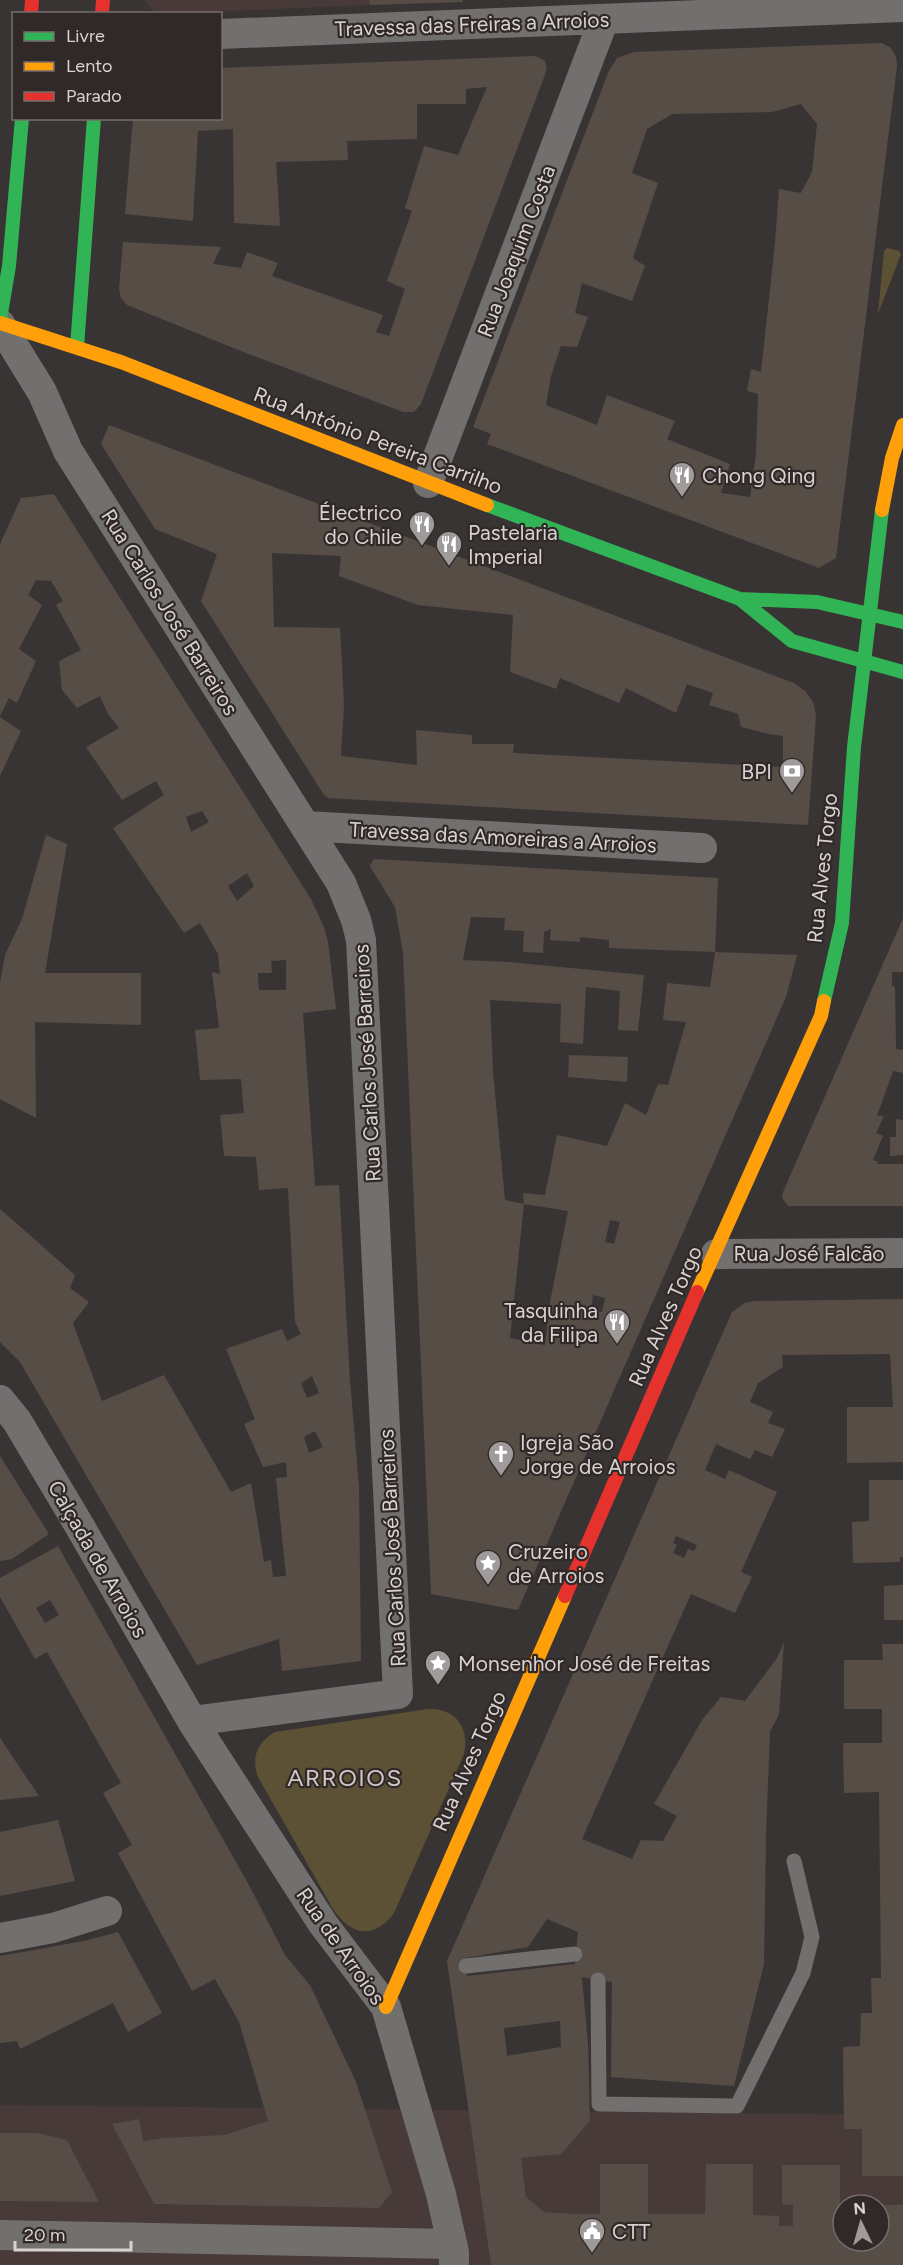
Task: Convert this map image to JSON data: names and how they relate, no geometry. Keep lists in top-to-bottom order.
{
  "streets": {
    "main road": ["Rua António Pereira Carrilho", "Rua Alves Torgo"],
    "street": [
      "Travessa das Freiras a Arroios",
      "Rua Joaquim Costa",
      "Rua Carlos José Barreiros",
      "Travessa das Amoreiras a Arroios",
      "Rua José Falcão",
      "Calçada de Arroios",
      "Rua de Arroios"
    ]
  },
  "crossings": [
    ["Travessa das Freiras a Arroios", "Rua Joaquim Costa"],
    ["Rua Joaquim Costa", "Rua António Pereira Carrilho"],
    ["Rua António Pereira Carrilho", "Rua Carlos José Barreiros"],
    ["Rua António Pereira Carrilho", "Rua Alves Torgo"],
    ["Rua Carlos José Barreiros", "Travessa das Amoreiras a Arroios"],
    ["Rua Carlos José Barreiros", "Calçada de Arroios"],
    ["Rua Carlos José Barreiros", "Rua de Arroios"],
    ["Rua Alves Torgo", "Rua José Falcão"],
    ["Rua Alves Torgo", "Rua de Arroios"],
    ["Calçada de Arroios", "Rua de Arroios"]
  ],
  "districts": ["ARROIOS"],
  "places": {
    "restaurant": [
      "Chong Qing",
      "Électrico do Chile",
      "Pastelaria Imperial",
      "Tasquinha da Filipa"
    ],
    "bank": ["BPI"],
    "church": ["Igreja São Jorge de Arroios"],
    "place": ["Cruzeiro de Arroios", "Monsenhor José de Freitas"],
    "public building": ["CTT"]
  },
  "legend": ["Livre", "Lento", "Parado"],
  "scale_bar": "20 m",
  "north": "top"
}
